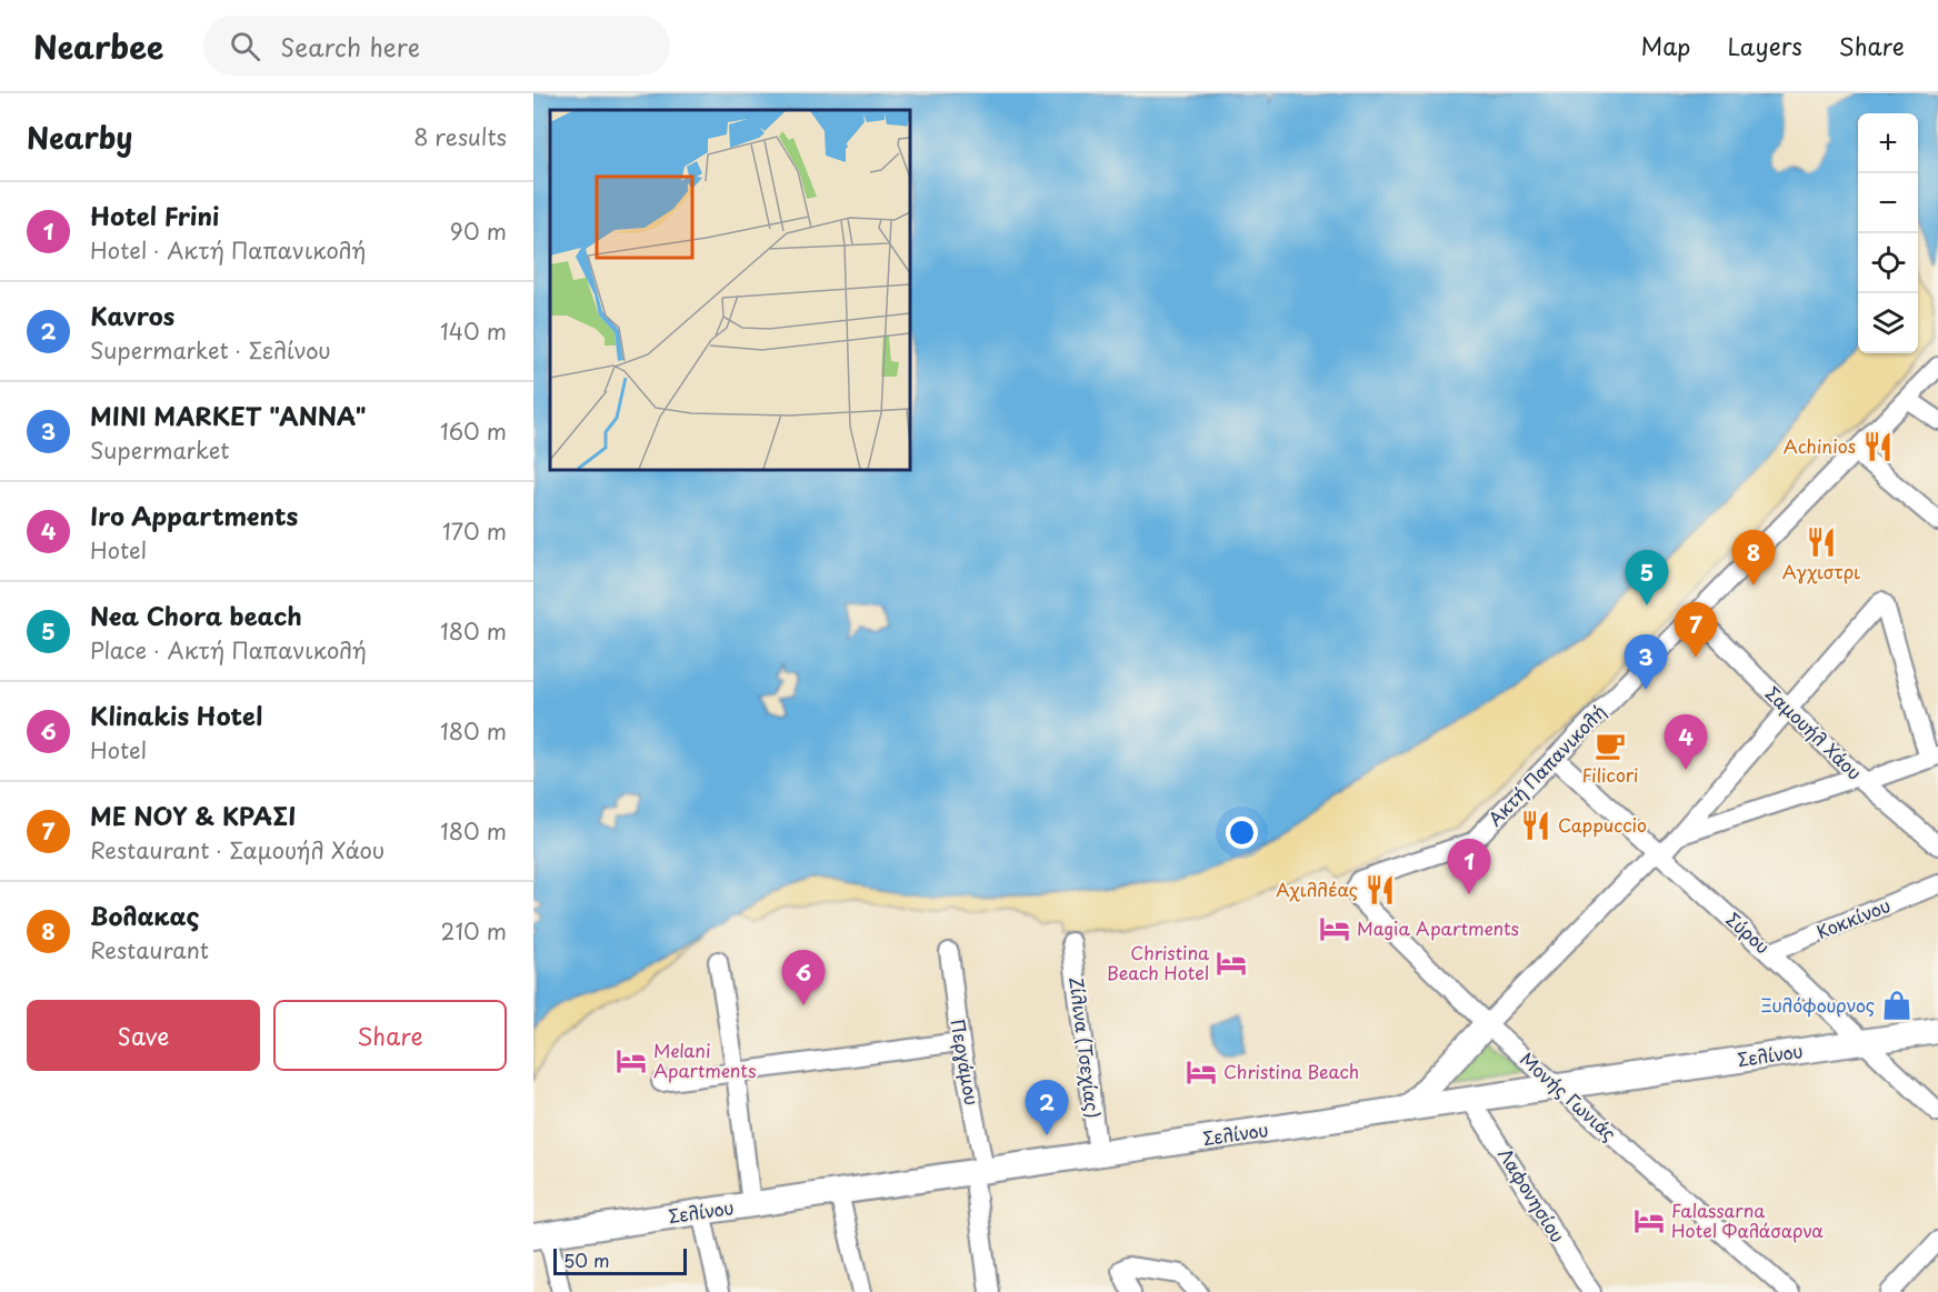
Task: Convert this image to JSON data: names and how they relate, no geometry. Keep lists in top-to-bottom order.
{
  "streets": {
    "street": [
      "Σαμουήλ Χάου",
      "Ακτή Παπανικολή",
      "Κοκκίνου",
      "Σύρου",
      "Ζίλινα (Τσεχίας)",
      "Σελίνου",
      "Περγάμου",
      "Μονής Γωνιάς",
      "Λαφονησίου"
    ]
  },
  "crossings": [
    ["Σαμουήλ Χάου", "Ακτή Παπανικολή"],
    ["Ακτή Παπανικολή", "Σύρου"],
    ["Ακτή Παπανικολή", "Μονής Γωνιάς"],
    ["Κοκκίνου", "Σύρου"],
    ["Σύρου", "Σελίνου"],
    ["Ζίλινα (Τσεχίας)", "Σελίνου"],
    ["Σελίνου", "Περγάμου"],
    ["Σελίνου", "Μονής Γωνιάς"],
    ["Σελίνου", "Λαφονησίου"]
  ],
  "places": {
    "restaurant": [
      "Achinios",
      "Αγχιστρι",
      "Cappuccio",
      "Αχιλλέας"
    ],
    "cafe": ["Filicori"],
    "hotel": [
      "Magia Apartments",
      "Christina Beach Hotel",
      "Melani Apartments",
      "Christina Beach",
      "Falassarna Hotel Φαλάσαρνα"
    ],
    "shop": ["Ξυλόφουρνος"]
  },
  "scale_bar": "50 m",
  "page": {
    "header": "Nearbee",
    "search": "Search here",
    "nav": ["Map", "Layers", "Share"],
    "heading": ["Nearby", "8 results"],
    "map_buttons": ["+", "−"],
    "list": [
      {
        "mark": "1",
        "name": "Hotel Frini",
        "note": "Hotel · Ακτή Παπανικολή",
        "value": "90 m"
      },
      {
        "mark": "2",
        "name": "Kavros",
        "note": "Supermarket · Σελίνου",
        "value": "140 m"
      },
      {
        "mark": "3",
        "name": "MINI MARKET \"ANNA\"",
        "note": "Supermarket",
        "value": "160 m"
      },
      {
        "mark": "4",
        "name": "Iro Appartments",
        "note": "Hotel",
        "value": "170 m"
      },
      {
        "mark": "5",
        "name": "Nea Chora beach",
        "note": "Place · Ακτή Παπανικολή",
        "value": "180 m"
      },
      {
        "mark": "6",
        "name": "Klinakis Hotel",
        "note": "Hotel",
        "value": "180 m"
      },
      {
        "mark": "7",
        "name": "ΜΕ ΝΟΥ & ΚΡΑΣΙ",
        "note": "Restaurant · Σαμουήλ Χάου",
        "value": "180 m"
      },
      {
        "mark": "8",
        "name": "Βολακας",
        "note": "Restaurant",
        "value": "210 m"
      }
    ],
    "pins": [
      "8",
      "5",
      "7",
      "3",
      "4",
      "1",
      "6",
      "2"
    ],
    "buttons": ["Save", "Share"],
    "scale": "50 m"
  }
}
